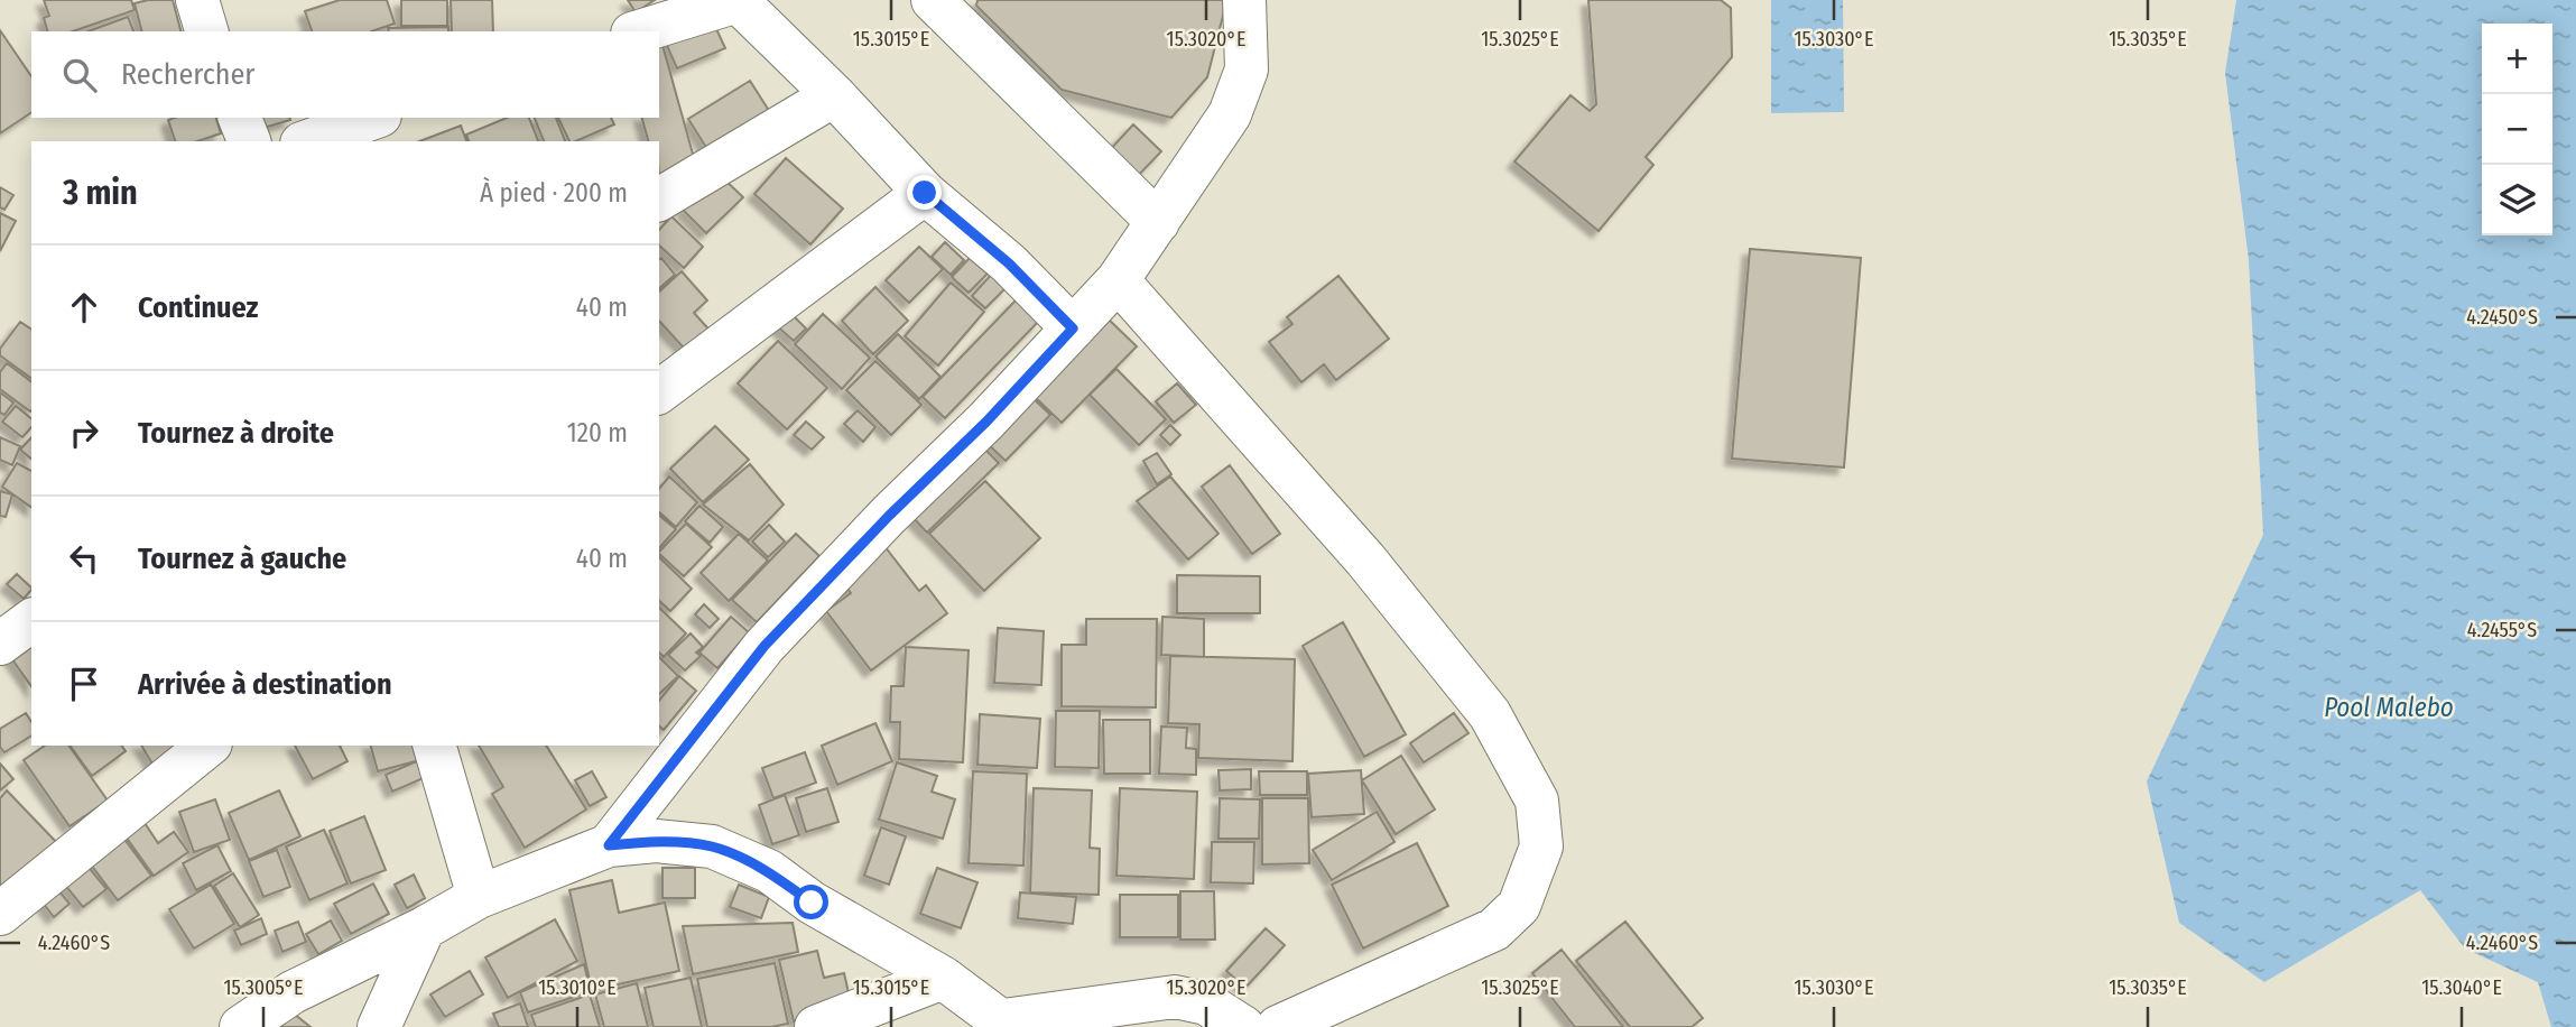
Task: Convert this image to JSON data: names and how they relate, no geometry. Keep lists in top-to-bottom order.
{
  "water": ["Pool Malebo"],
  "page": {
    "map_buttons": ["+", "−"],
    "search": "Rechercher",
    "heading": ["3 min", "À pied · 200 m"],
    "list": [
      ["Continuez", "40 m"],
      ["Tournez à droite", "120 m"],
      ["Tournez à gauche", "40 m"],
      "Arrivée à destination"
    ]
  },
  "coordinates": [
    "15.3015°E",
    "15.3020°E",
    "15.3025°E",
    "15.3030°E",
    "15.3035°E",
    "4.2450°S",
    "4.2455°S",
    "4.2460°S",
    "15.3005°E",
    "15.3010°E",
    "15.3040°E"
  ]
}
